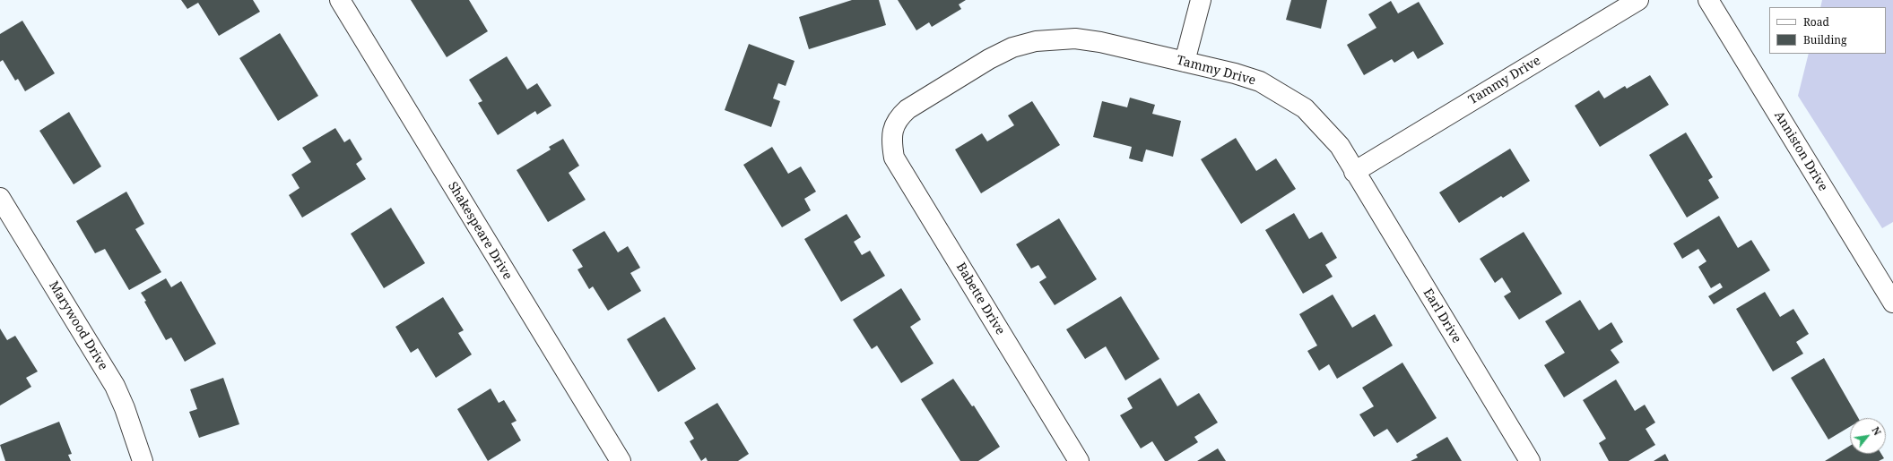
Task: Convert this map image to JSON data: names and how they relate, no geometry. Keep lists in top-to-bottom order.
{
  "streets": {
    "street": [
      "Tammy Drive",
      "Anniston Drive",
      "Shakespeare Drive",
      "Babette Drive",
      "Earl Drive",
      "Marywood Drive"
    ]
  },
  "crossings": [
    ["Tammy Drive", "Babette Drive"],
    ["Tammy Drive", "Earl Drive"]
  ],
  "legend": ["Road", "Building"],
  "north": "top right"
}
